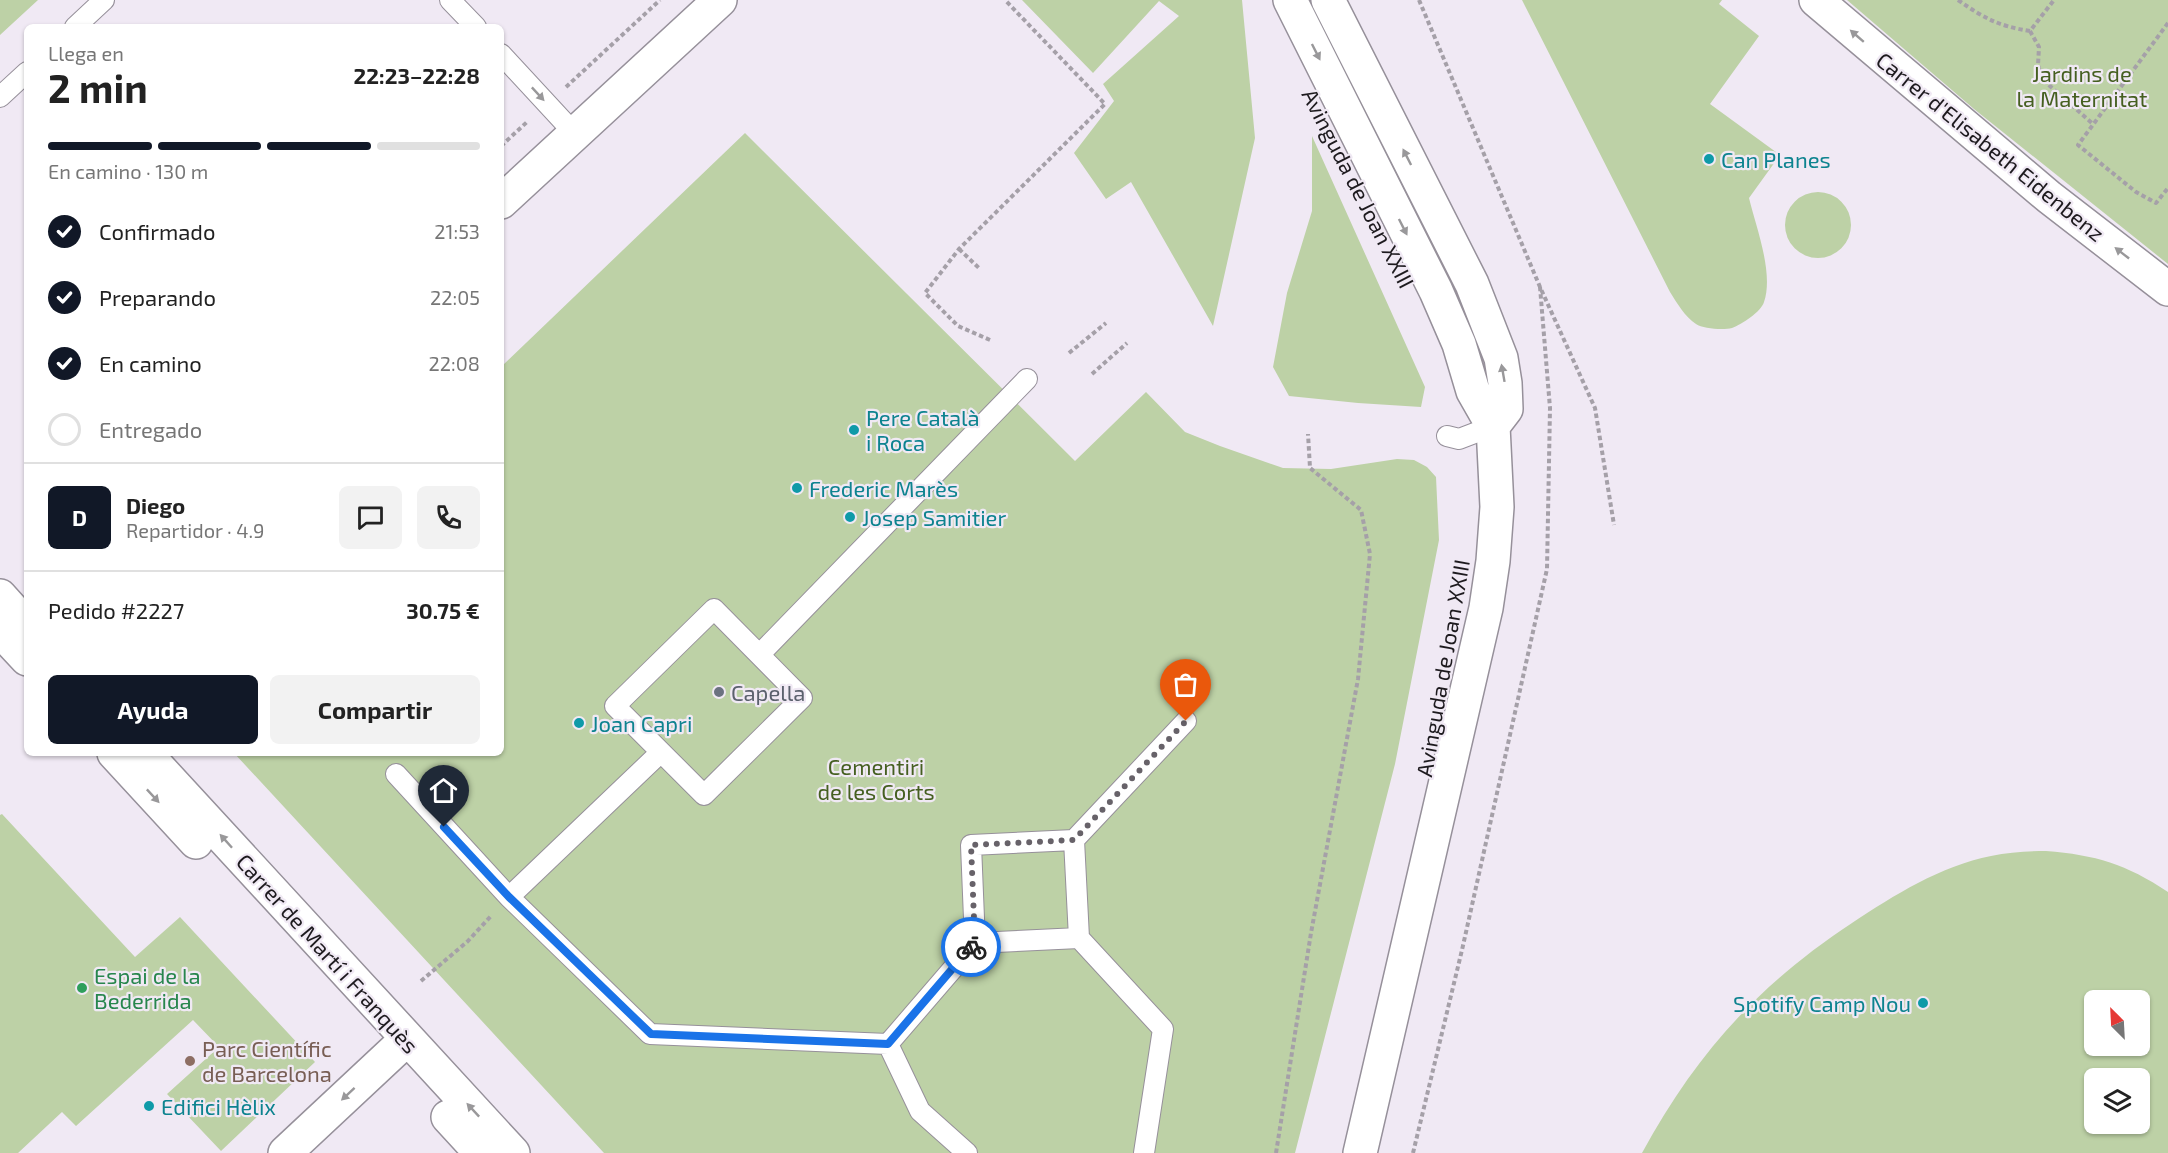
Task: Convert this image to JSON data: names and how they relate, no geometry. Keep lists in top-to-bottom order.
{
  "streets": {
    "street": ["Carrer d'Elisabeth Eidenbenz", "Avinguda de Joan XXIII", "Carrer de Martí i Franquès"]
  },
  "one_way": ["Carrer d'Elisabeth Eidenbenz"],
  "parks": ["Jardins de la Maternitat", "Cementiri de les Corts"],
  "places": [
    "Can Planes",
    "Pere Català i Roca",
    "Frederic Marès",
    "Josep Samitier",
    "Capella",
    "Joan Capri",
    "Espai de la Bederrida",
    "Spotify Camp Nou",
    "Parc Científic de Barcelona",
    "Edifici Hèlix"
  ],
  "north": "top left",
  "page": {
    "heading": ["2 min", "Llega en", "22:23–22:28"],
    "panel": [
      "Diego",
      "Repartidor · 4.9",
      "Pedido #2227",
      "30.75 €"
    ],
    "bar": "En camino · 130 m",
    "list": [
      ["Confirmado", "21:53"],
      ["Preparando", "22:05"],
      ["En camino", "22:08"],
      "Entregado"
    ],
    "round": "D",
    "buttons": ["Ayuda", "Compartir"]
  }
}
